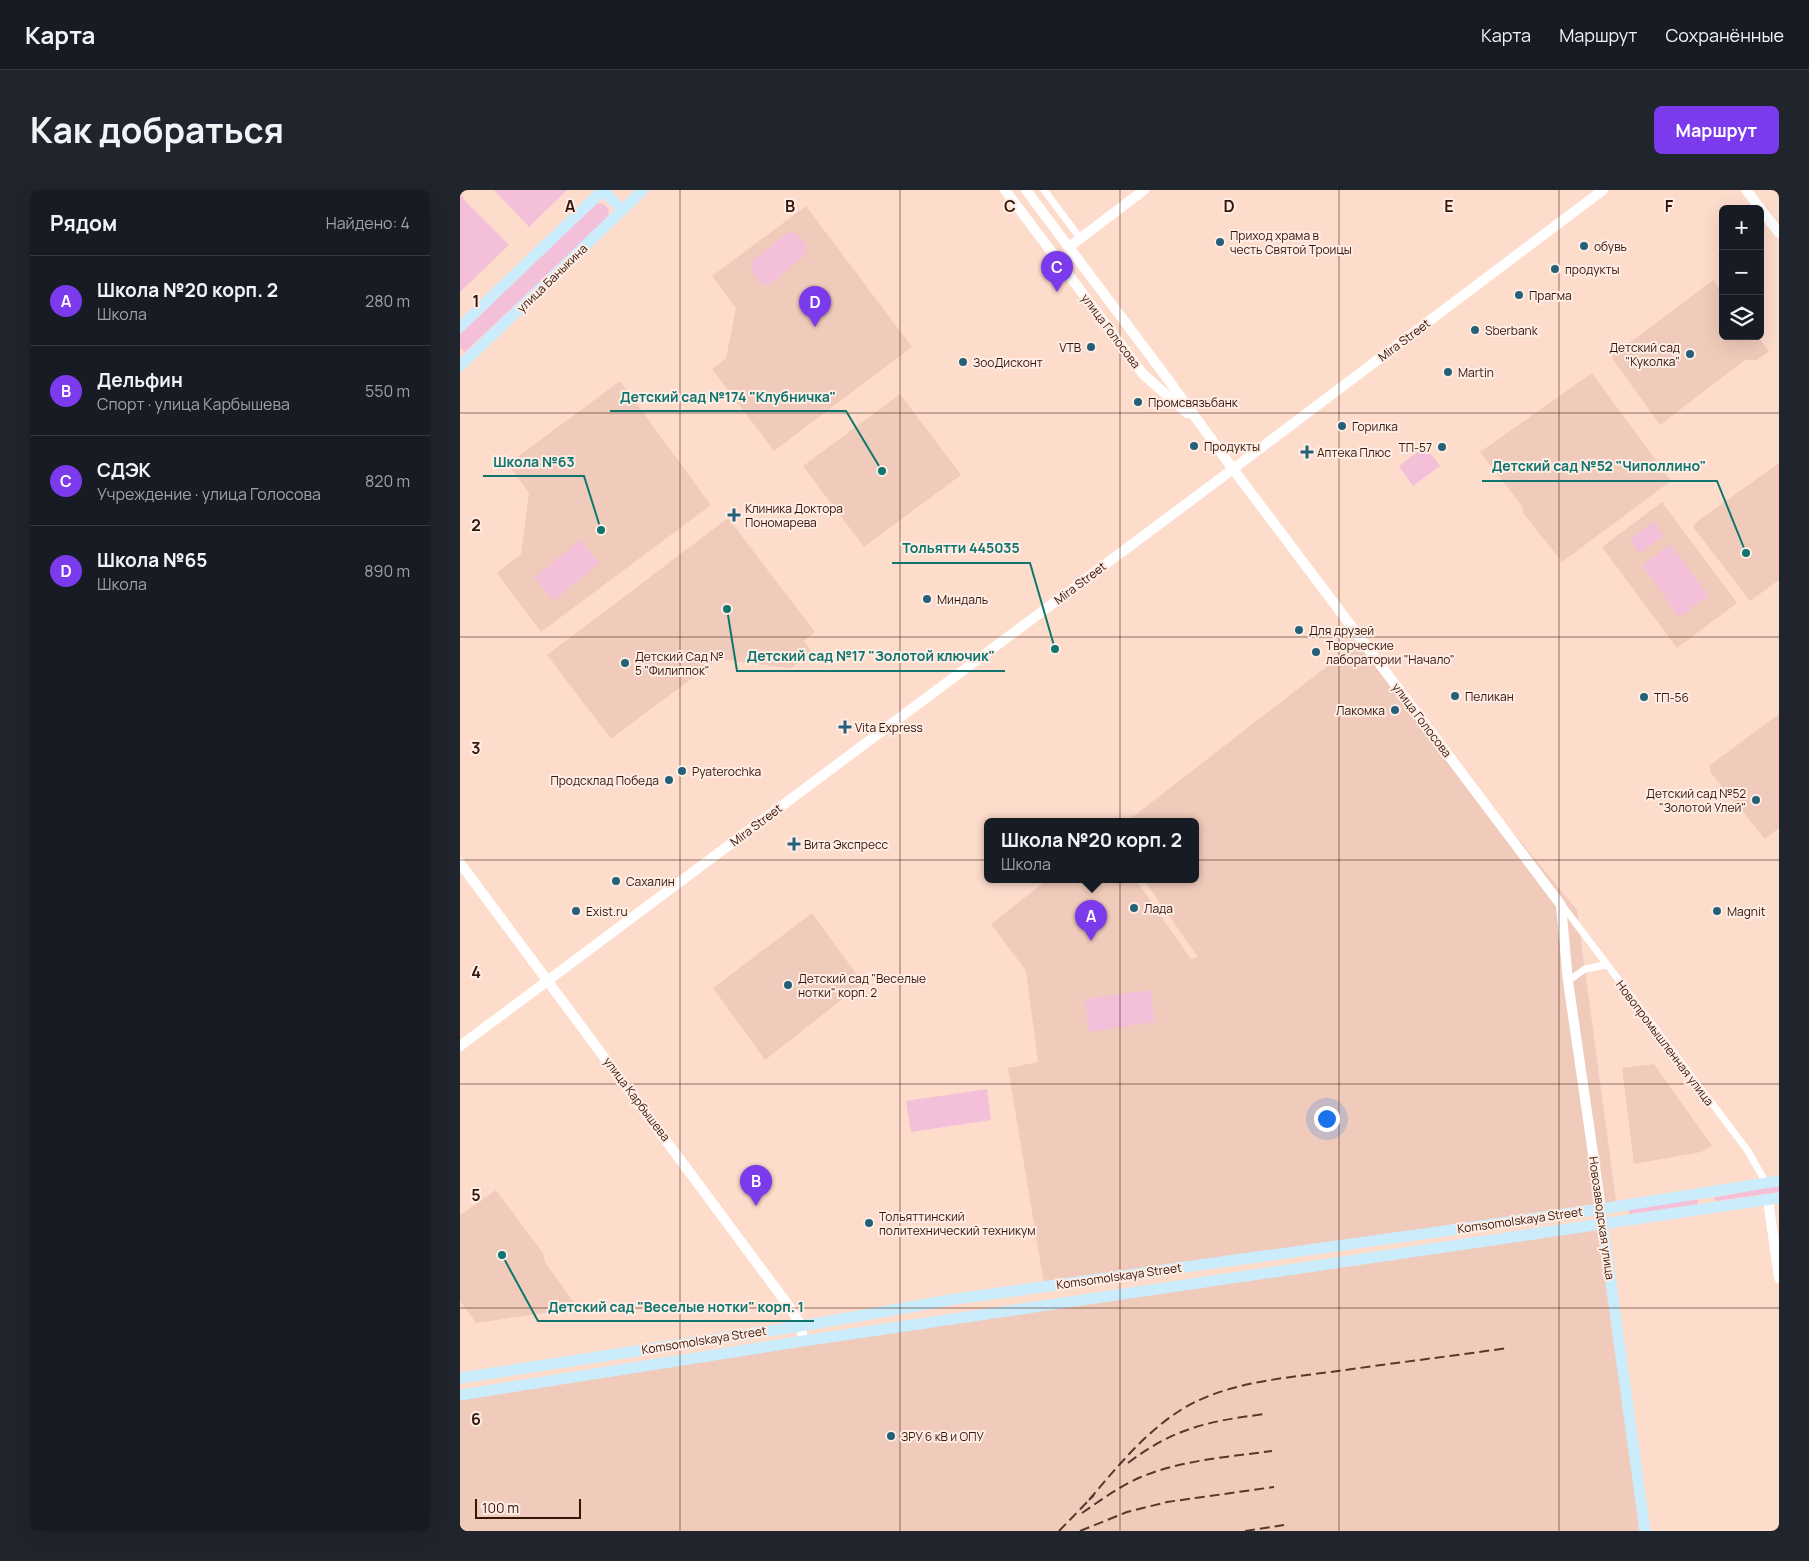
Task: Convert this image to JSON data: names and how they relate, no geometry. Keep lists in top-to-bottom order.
{
  "streets": {
    "main road": [
      "улица Баныкина",
      "улица Голосова",
      "Mira Street",
      "улица Карбышева",
      "Новозаводская улица",
      "Komsomolskaya Street"
    ],
    "street": ["Новопромышленная улица"]
  },
  "crossings": [
    ["улица Голосова", "Mira Street"],
    ["улица Голосова", "Новопромышленная улица"],
    ["улица Голосова", "Новозаводская улица"],
    ["Mira Street", "улица Карбышева"],
    ["Новопромышленная улица", "Новозаводская улица"],
    ["Новопромышленная улица", "Komsomolskaya Street"],
    ["улица Карбышева", "Komsomolskaya Street"],
    ["Новозаводская улица", "Komsomolskaya Street"]
  ],
  "places": {
    "other": [
      "Приход храма в честь Святой Троицы",
      "обувь",
      "продукты",
      "Прагма",
      "Sberbank",
      "VTB",
      "Детский сад \"Куколка\"",
      "ЗооДисконт",
      "Martin",
      "Промсвязьбанк",
      "Горилка",
      "Продукты",
      "ТП-57",
      "Детский сад №174 \"Клубничка\"",
      "Школа №63",
      "Детский сад №52 \"Чиполлино\"",
      "Миндаль",
      "Детский сад №17 \"Золотой ключик\"",
      "Для друзей",
      "Тольятти 445035",
      "Творческие лаборатории \"Начало\"",
      "Детский Сад № 5 \"Филиппок\"",
      "Пеликан",
      "ТП-56",
      "Лакомка",
      "Pyaterochka",
      "Продсклад Победа",
      "Детский сад №52 \"Золотой Улей\"",
      "Сахалин",
      "Лада",
      "Exist.ru",
      "Magnit",
      "Детский сад \"Веселые нотки\" корп. 2",
      "Тольяттинский политехнический техникум",
      "Детский сад \"Веселые нотки\" корп. 1",
      "ЗРУ 6 кВ и ОПУ"
    ],
    "health": [
      "Аптека Плюс",
      "Клиника Доктора Пономарева",
      "Vita Express",
      "Вита Экспресс"
    ]
  },
  "scale_bar": "100 m",
  "page": {
    "header": "Карта",
    "nav": ["Карта", "Маршрут", "Сохранённые"],
    "title": "Как добраться",
    "buttons": "Маршрут",
    "heading": ["Рядом", "Найдено: 4"],
    "map_buttons": ["+", "−"],
    "pins": [
      "C",
      "D",
      "A",
      "B"
    ],
    "list": [
      {
        "mark": "A",
        "name": "Школа №20 корп. 2",
        "note": "Школа",
        "value": "280 m"
      },
      {
        "mark": "B",
        "name": "Дельфин",
        "note": "Спорт · улица Карбышева",
        "value": "550 m"
      },
      {
        "mark": "C",
        "name": "СДЭК",
        "note": "Учреждение · улица Голосова",
        "value": "820 m"
      },
      {
        "mark": "D",
        "name": "Школа №65",
        "note": "Школа",
        "value": "890 m"
      }
    ],
    "popup": ["Школа №20 корп. 2", "Школа"],
    "scale": "100 m"
  },
  "grid": {
    "columns": [
      "A",
      "B",
      "C",
      "D",
      "E",
      "F"
    ],
    "rows": [
      "1",
      "2",
      "3",
      "4",
      "5",
      "6"
    ]
  }
}
